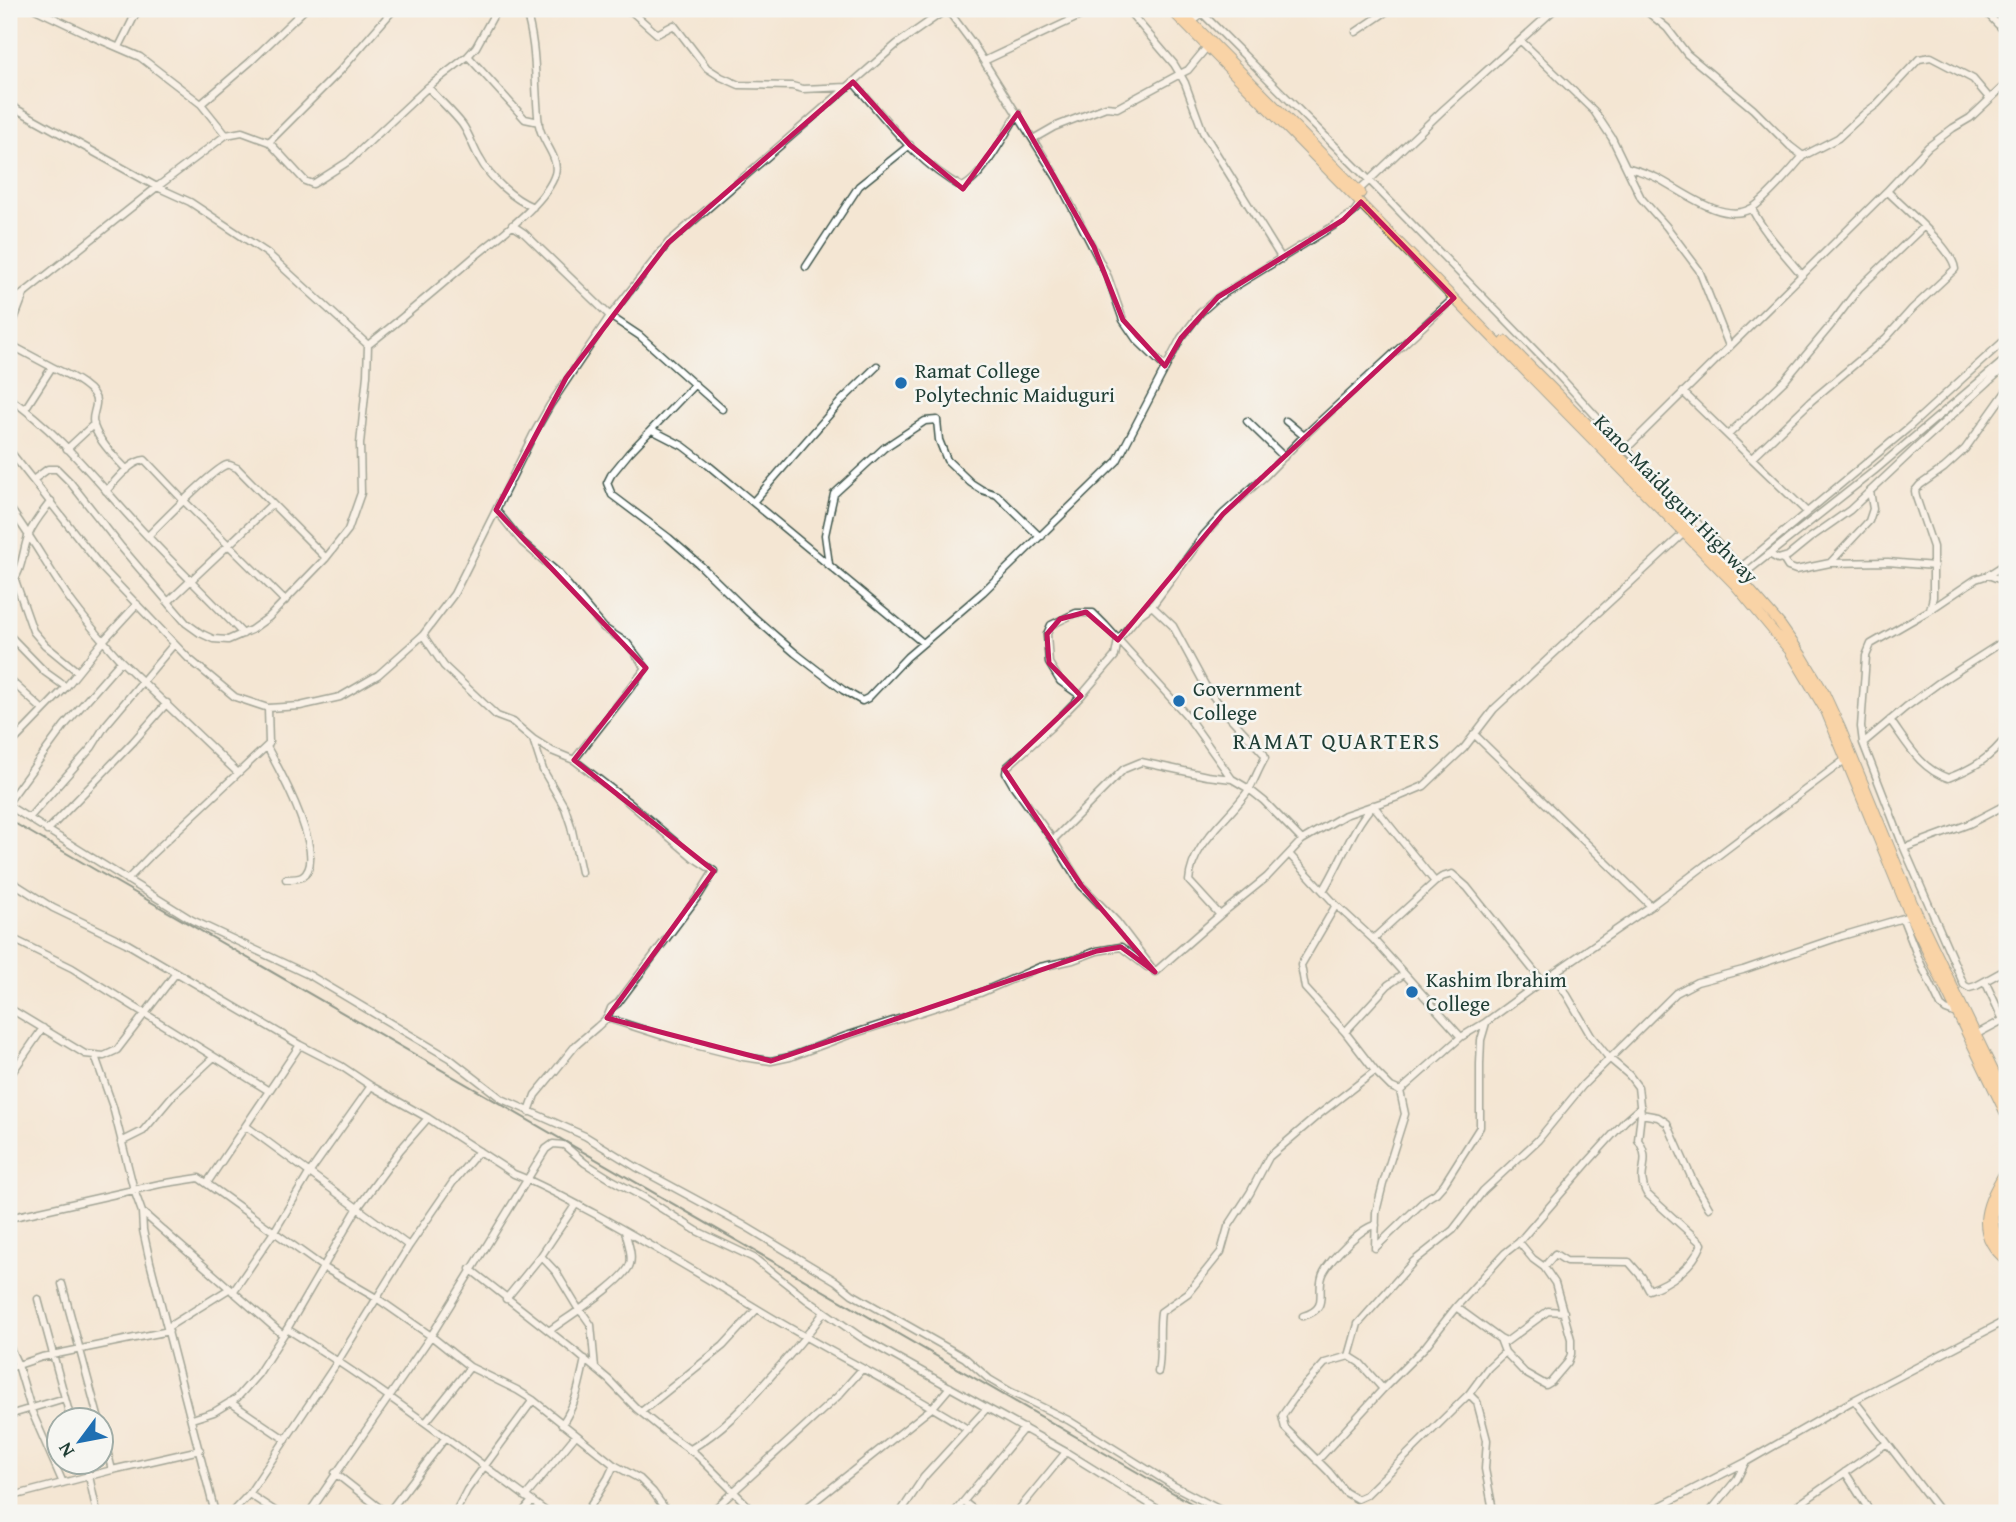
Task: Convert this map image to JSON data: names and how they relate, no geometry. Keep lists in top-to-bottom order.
{
  "streets": {
    "highway": ["Kano-Maiduguri Highway"]
  },
  "districts": ["RAMAT QUARTERS"],
  "places": ["Ramat College Polytechnic Maiduguri", "Government College", "Kashim Ibrahim College"],
  "north": "bottom left"
}
